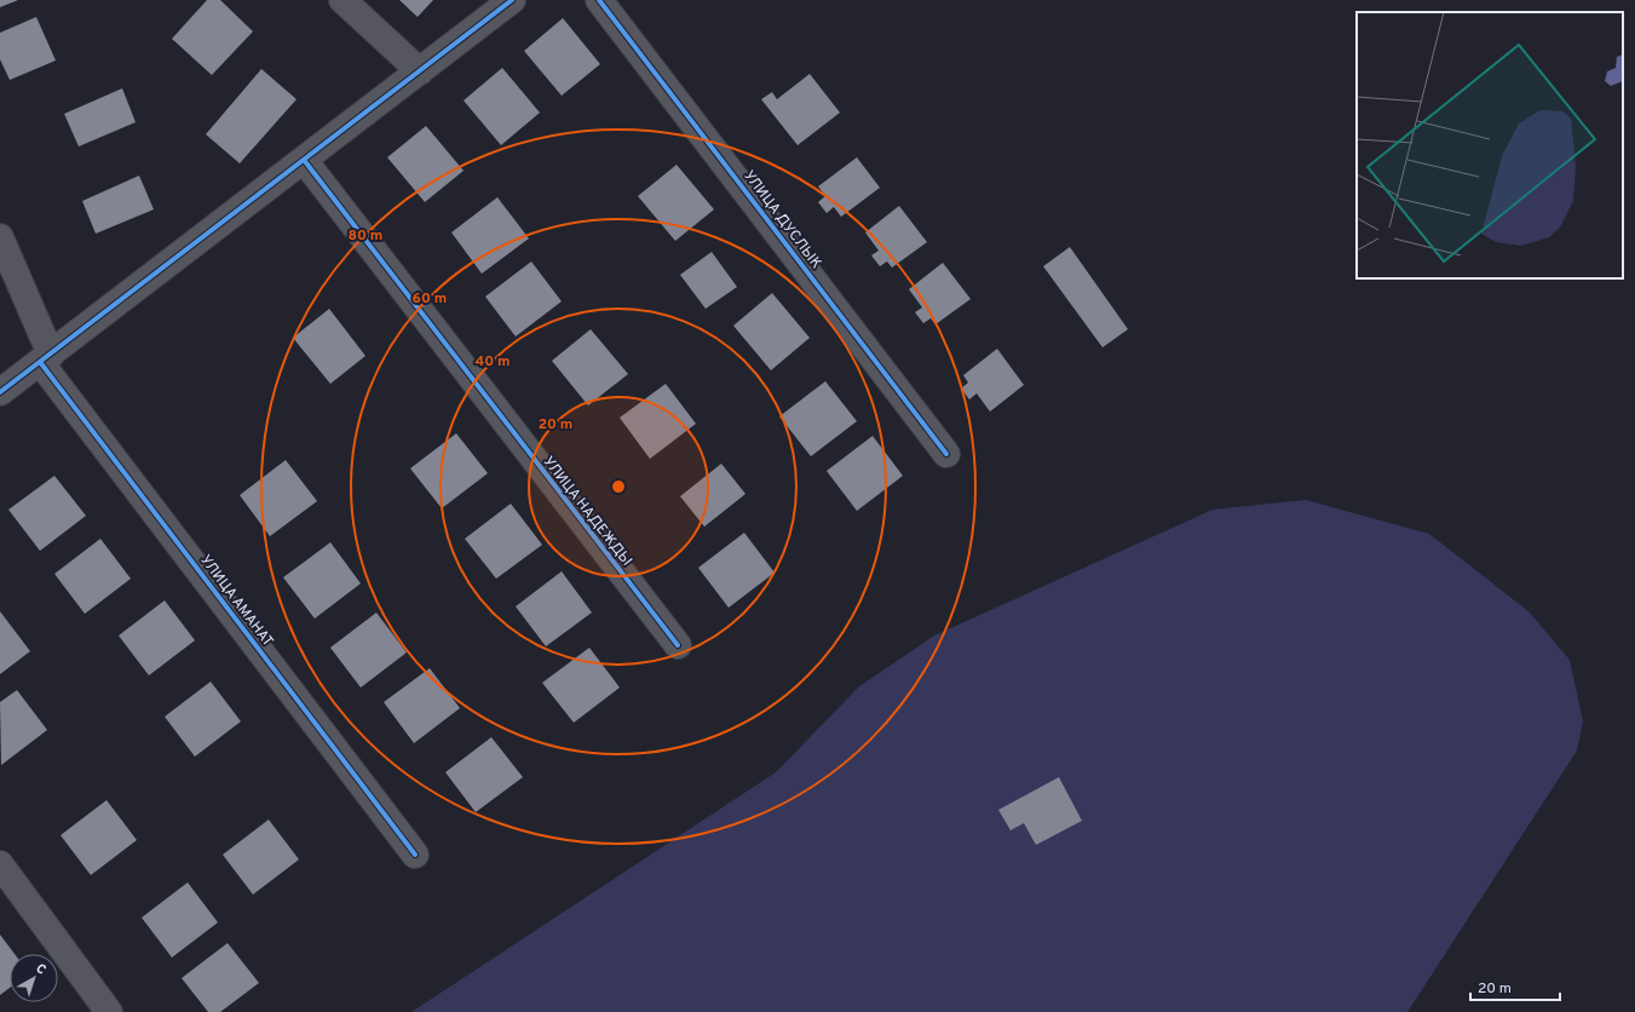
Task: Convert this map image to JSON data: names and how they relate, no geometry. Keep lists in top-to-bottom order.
{
  "streets": {
    "street": ["УЛИЦА ДУСЛЫК", "УЛИЦА НАДЕЖДЫ", "УЛИЦА АМАНАТ"]
  },
  "scale_bar": "20 m",
  "north": "top right",
  "rings": [
    "80 m",
    "60 m",
    "40 m",
    "20 m"
  ]
}
